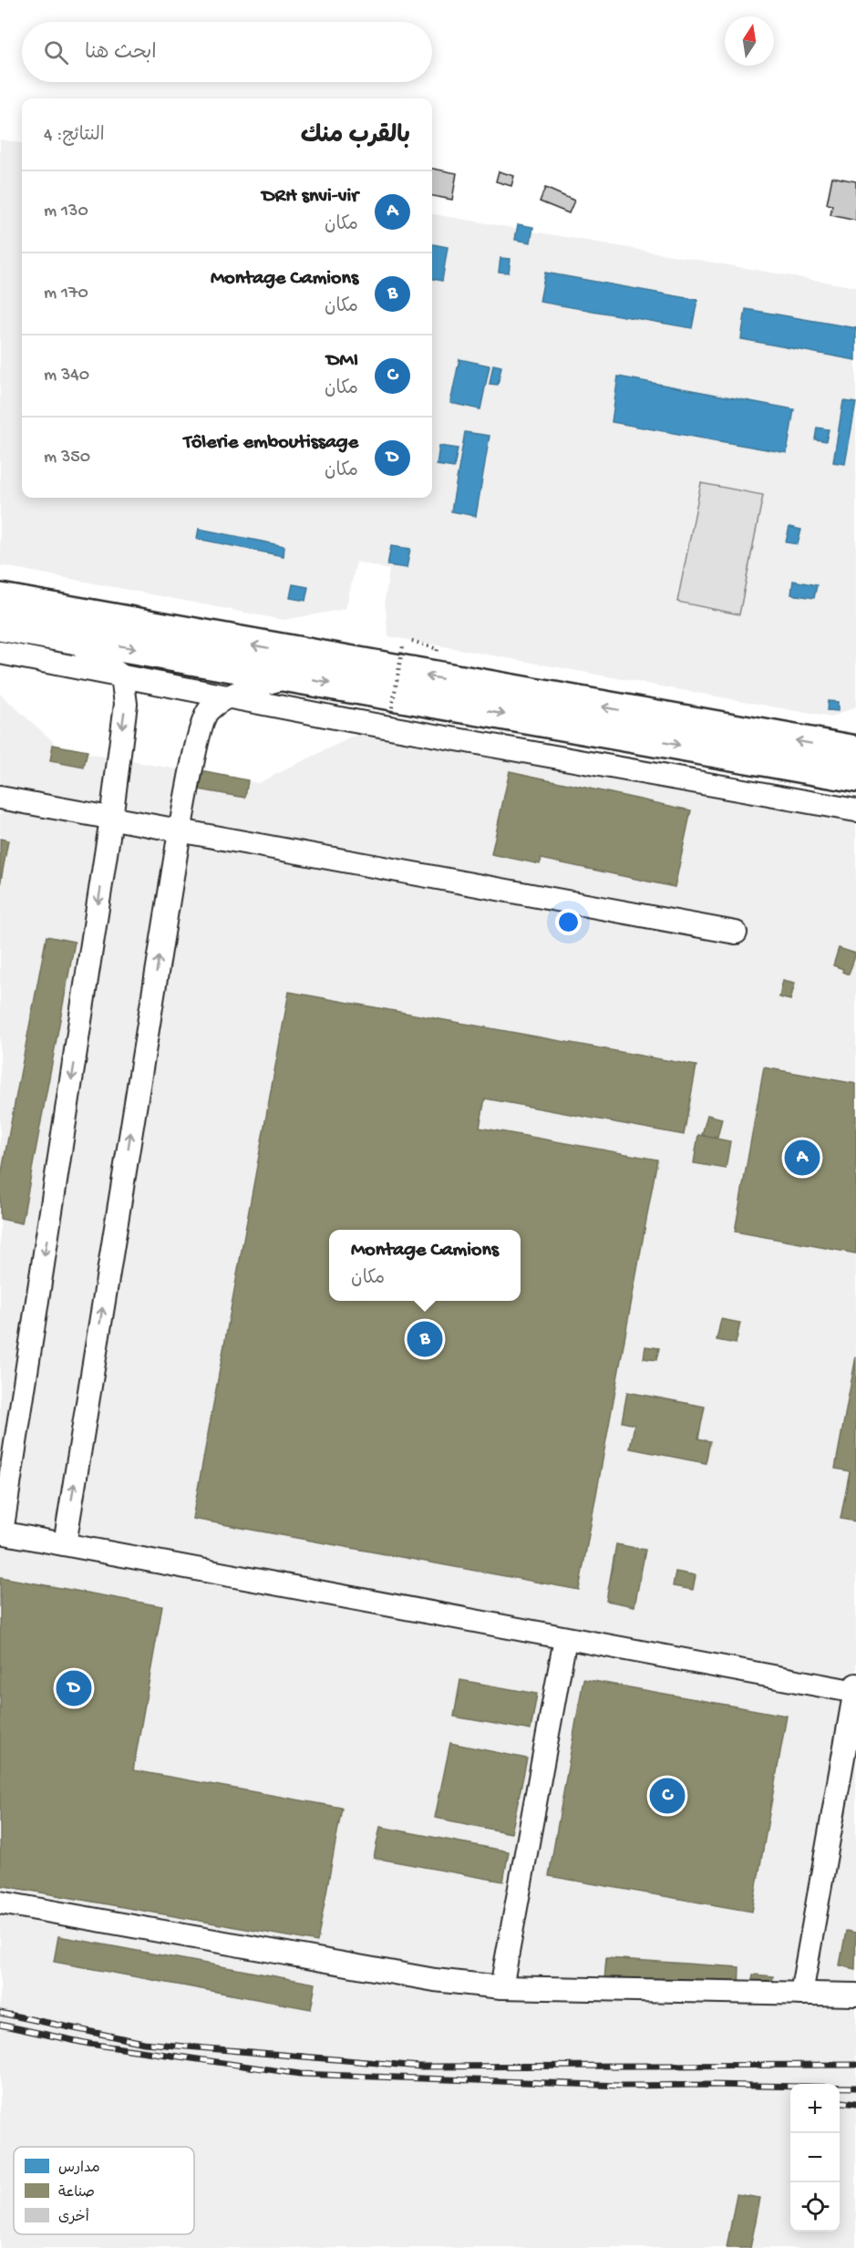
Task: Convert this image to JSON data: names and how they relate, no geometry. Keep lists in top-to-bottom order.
{
  "legend": ["مدارس", "صناعة", "أخرى"],
  "north": "top",
  "page": {
    "search": "ابحث هنا",
    "heading": ["بالقرب منك", "النتائج: 4"],
    "list": [
      {
        "mark": "A",
        "name": "DRH snvi-vir",
        "note": "مكان",
        "value": "130 m"
      },
      {
        "mark": "B",
        "name": "Montage Camions",
        "note": "مكان",
        "value": "170 m"
      },
      {
        "mark": "C",
        "name": "DMI",
        "note": "مكان",
        "value": "340 m"
      },
      {
        "mark": "D",
        "name": "Tôlerie emboutissage",
        "note": "مكان",
        "value": "350 m"
      }
    ],
    "pins": [
      "A",
      "B",
      "D",
      "C"
    ],
    "popup": ["Montage Camions", "مكان"],
    "map_buttons": ["+", "−"]
  }
}
